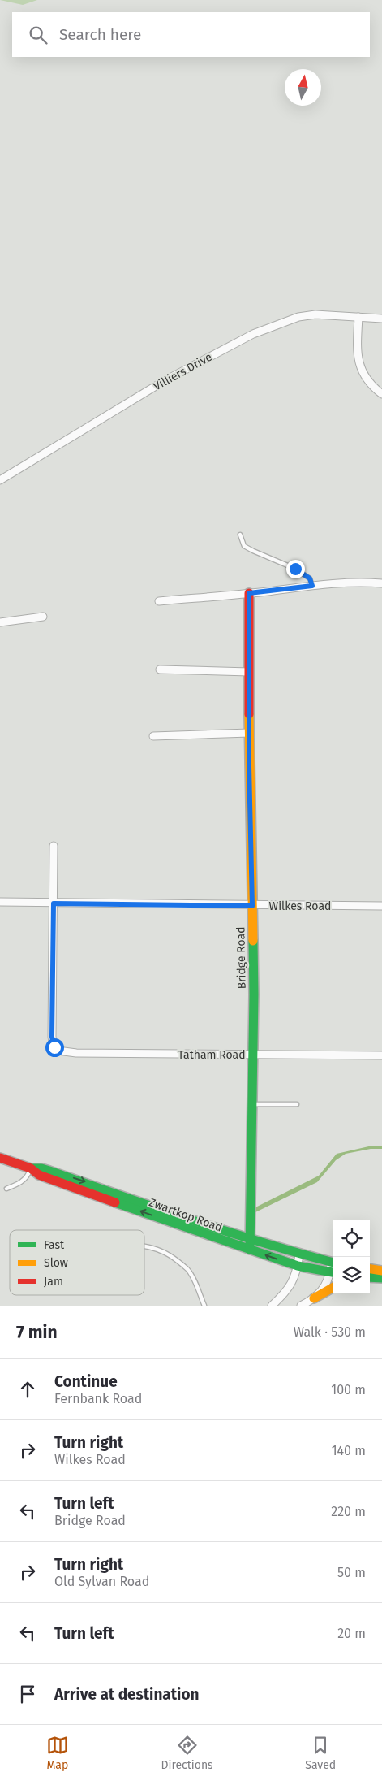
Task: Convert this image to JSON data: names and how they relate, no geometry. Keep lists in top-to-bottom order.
{
  "streets": {
    "street": [
      "Villiers Drive",
      "Wilkes Road",
      "Bridge Road",
      "Tatham Road",
      "Zwartkop Road"
    ]
  },
  "crossings": [
    ["Wilkes Road", "Bridge Road"],
    ["Wilkes Road", "Tatham Road"],
    ["Bridge Road", "Tatham Road"],
    ["Bridge Road", "Zwartkop Road"]
  ],
  "legend": ["Fast", "Slow", "Jam"],
  "north": "top",
  "page": {
    "search": "Search here",
    "heading": ["7 min", "Walk · 530 m"],
    "list": [
      ["Continue", "Fernbank Road", "100 m"],
      ["Turn right", "Wilkes Road", "140 m"],
      ["Turn left", "Bridge Road", "220 m"],
      ["Turn right", "Old Sylvan Road", "50 m"],
      ["Turn left", "20 m"],
      "Arrive at destination"
    ],
    "nav": ["Map", "Directions", "Saved"]
  }
}
